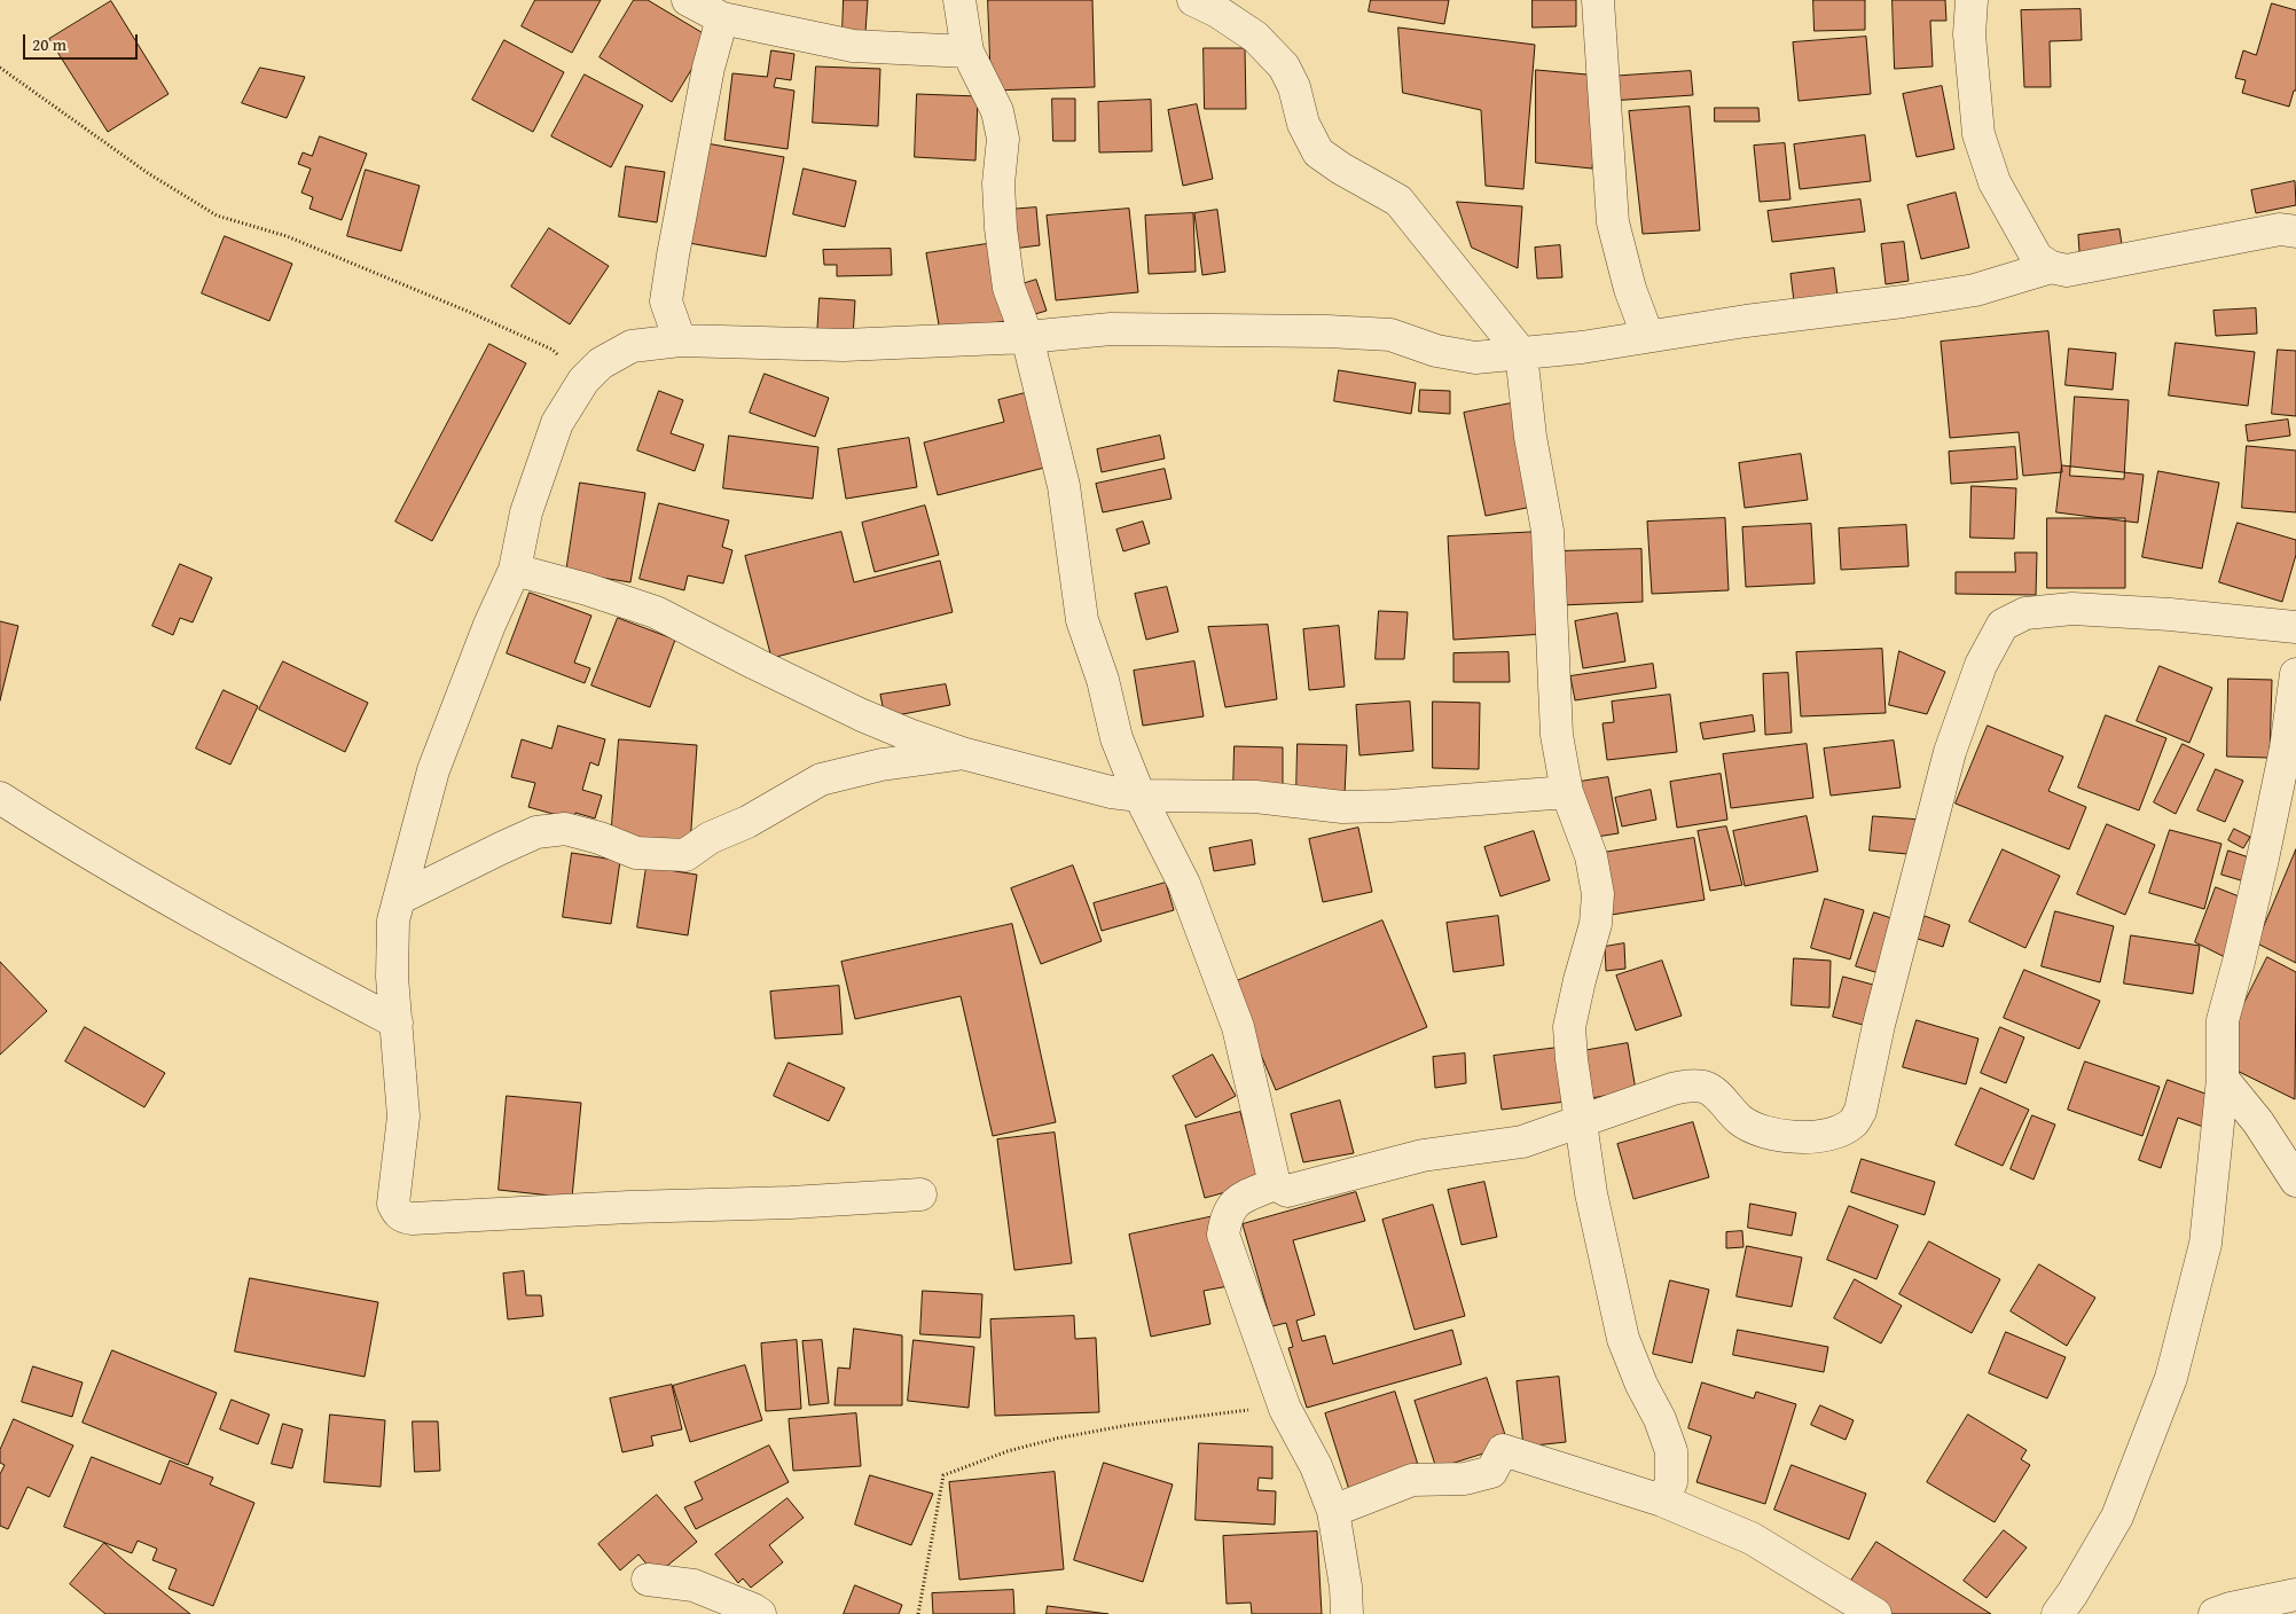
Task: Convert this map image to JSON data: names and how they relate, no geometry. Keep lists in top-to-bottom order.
{
  "scale_bar": "20 m"
}
